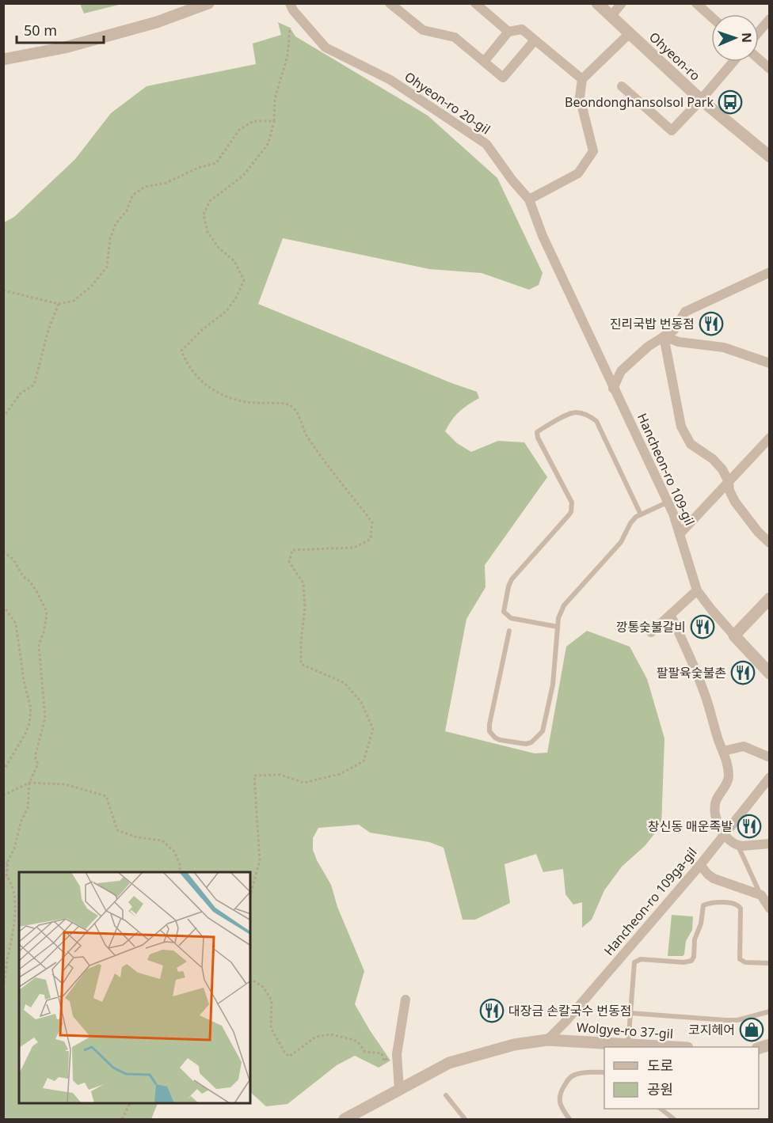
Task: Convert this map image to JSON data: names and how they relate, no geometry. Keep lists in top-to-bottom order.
{
  "streets": {
    "street": [
      "Ohyeon-ro",
      "Ohyeon-ro 20-gil",
      "Hancheon-ro 109-gil",
      "Hancheon-ro 109ga-gil",
      "Wolgye-ro 37-gil"
    ]
  },
  "crossings": [
    ["Ohyeon-ro 20-gil", "Hancheon-ro 109-gil"],
    ["Hancheon-ro 109ga-gil", "Wolgye-ro 37-gil"]
  ],
  "places": {
    "bus stop": ["Beondonghansolsol Park"],
    "restaurant": [
      "진리국밥 번동점",
      "깡통숯불갈비",
      "팔팔육숯불촌",
      "창신동 매운족발",
      "대장금 손칼국수 번동점"
    ],
    "shop": ["코지헤어"]
  },
  "legend": ["도로", "공원"],
  "scale_bar": "50 m",
  "north": "right"
}
